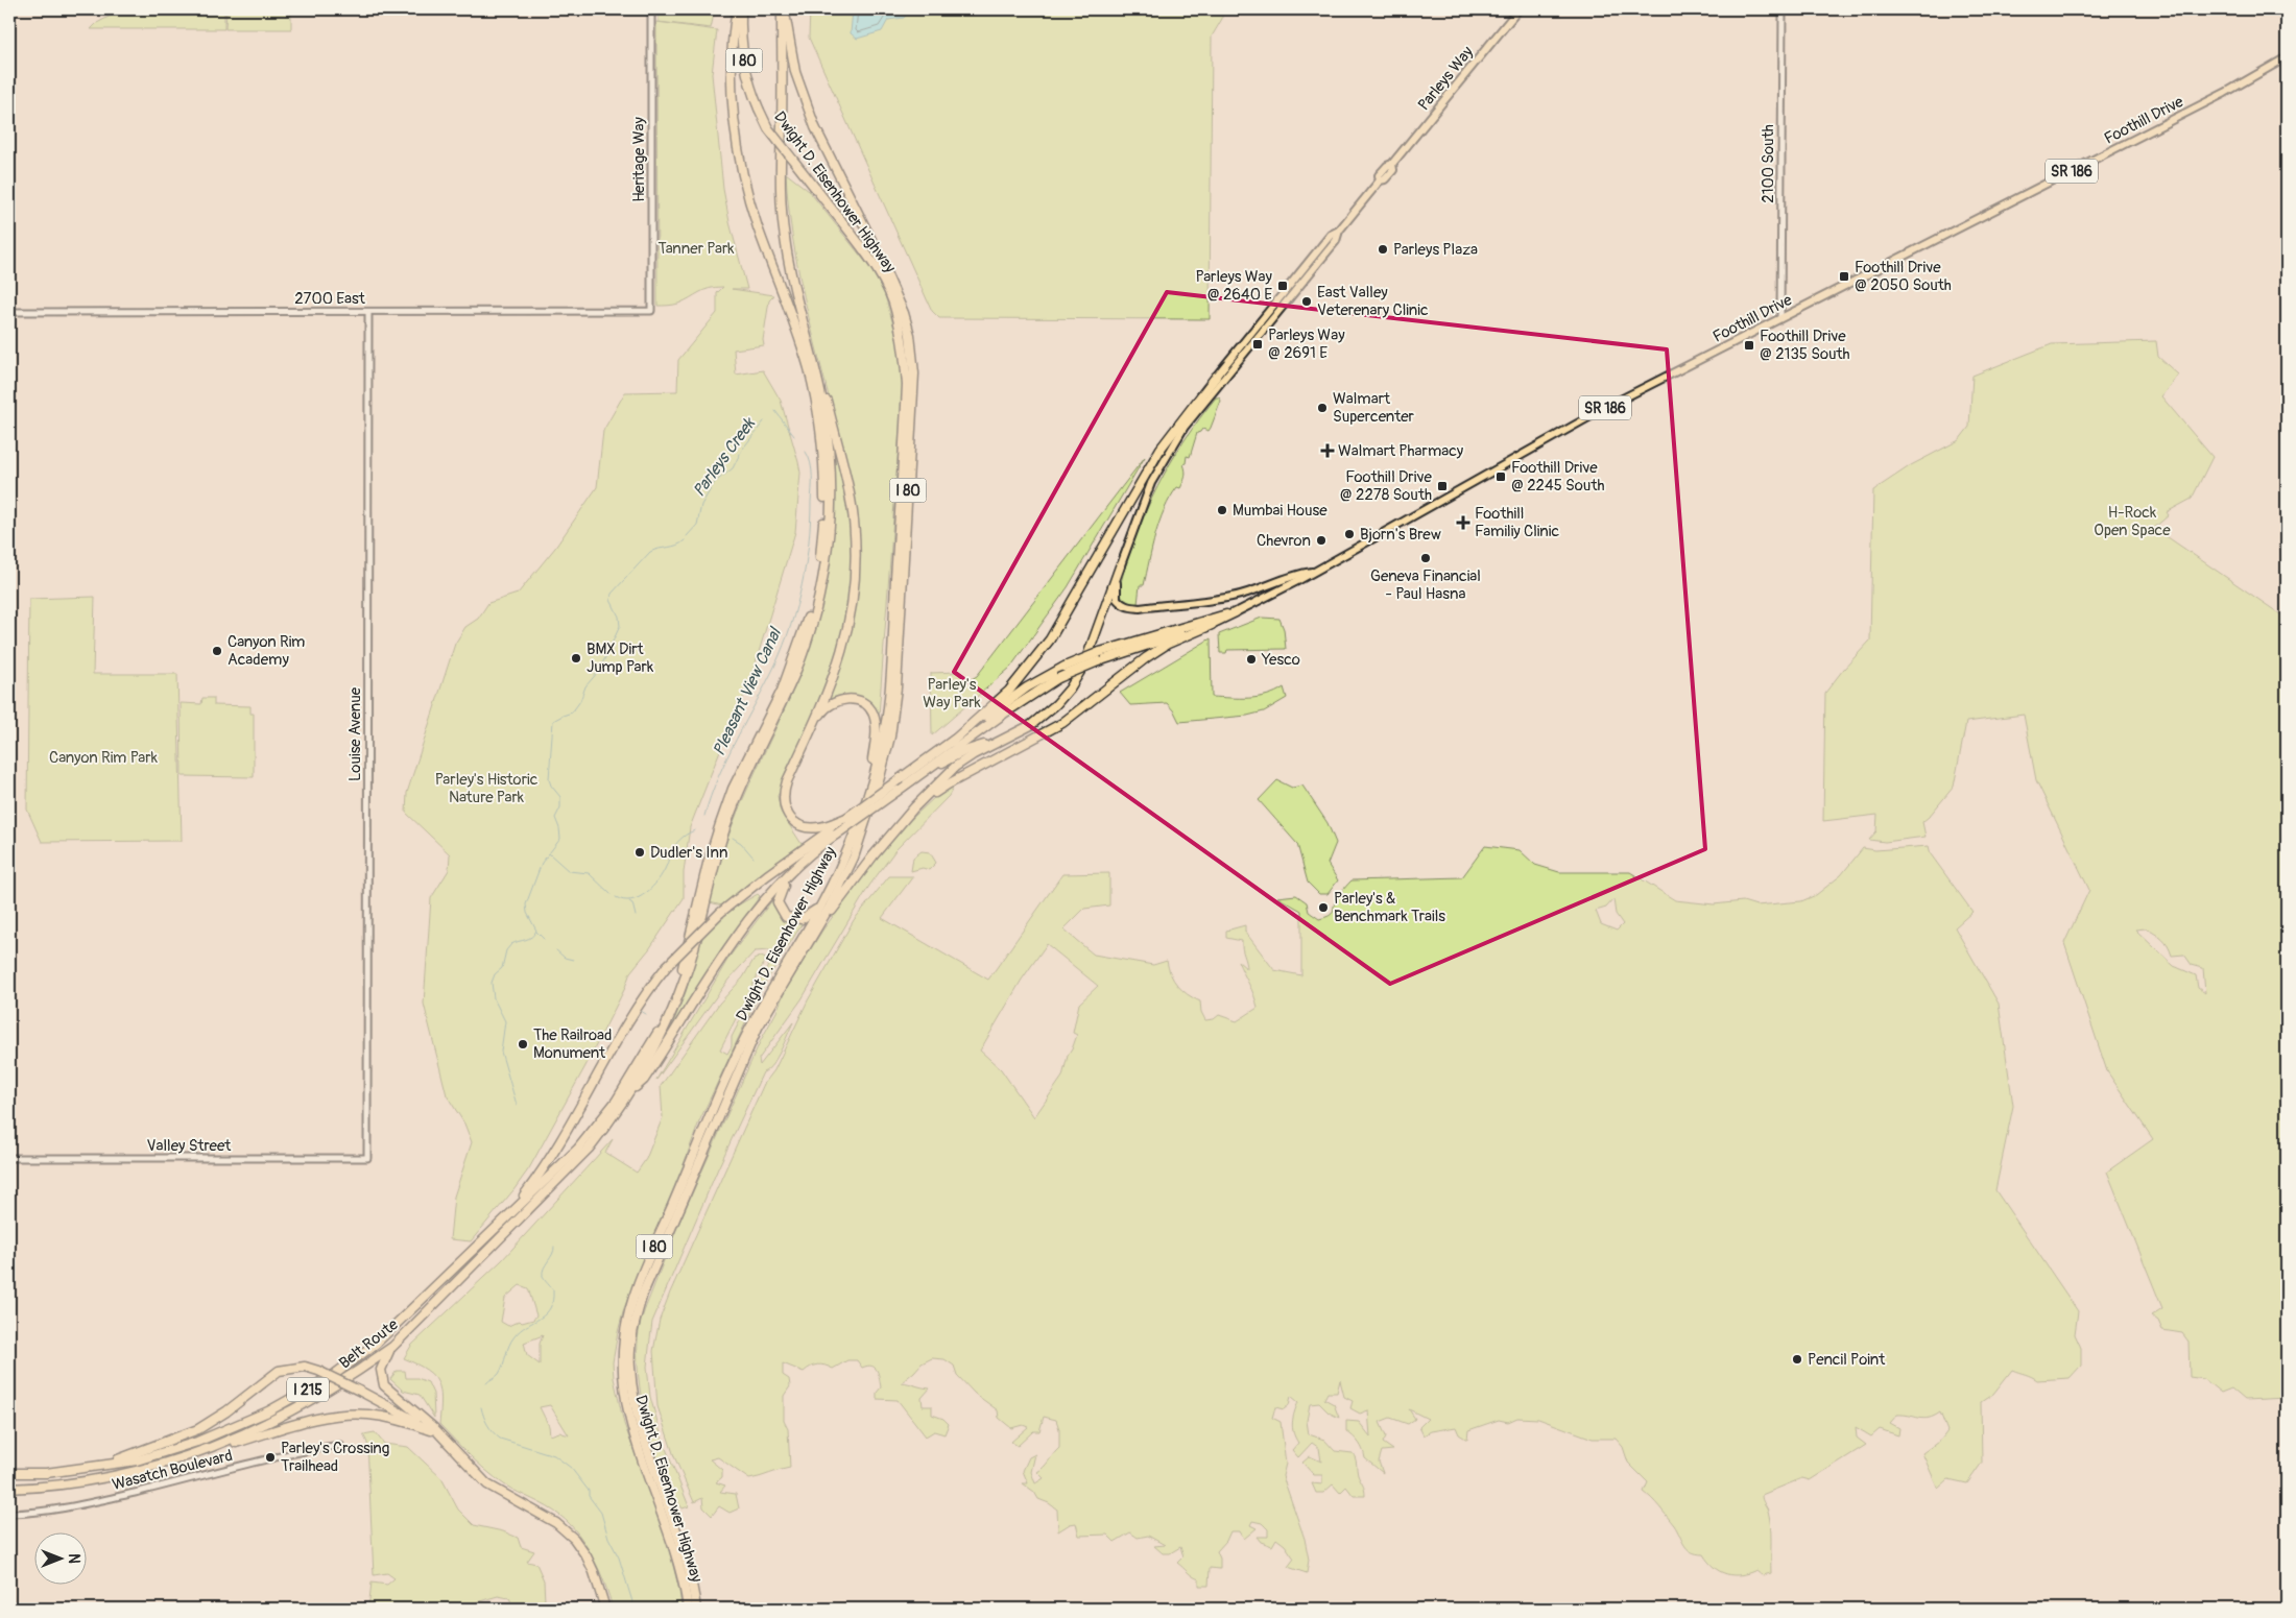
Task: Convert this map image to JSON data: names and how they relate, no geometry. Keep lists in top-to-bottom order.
{
  "streets": {
    "highway": [
      "I 80",
      "Dwight D. Eisenhower Highway",
      "Belt Route",
      "I 215"
    ],
    "main road": ["Parleys Way", "Foothill Drive", "SR 186"],
    "street": [
      "Heritage Way",
      "2100 South",
      "2700 East",
      "Louise Avenue",
      "Valley Street",
      "Wasatch Boulevard"
    ]
  },
  "crossings": [
    ["Parleys Way", "Foothill Drive"],
    ["Foothill Drive", "2100 South"],
    ["Heritage Way", "2700 East"],
    ["2700 East", "Louise Avenue"],
    ["Louise Avenue", "Valley Street"]
  ],
  "water": ["Parleys Creek", "Pleasant View Canal"],
  "parks": [
    "Tanner Park",
    "H-Rock Open Space",
    "Parley's Way Park",
    "Canyon Rim Park",
    "Parley's Historic Nature Park"
  ],
  "places": {
    "other": [
      "Parleys Plaza",
      "East Valley Veterenary Clinic",
      "Walmart Supercenter",
      "Mumbai House",
      "Bjorn's Brew",
      "Chevron",
      "Geneva Financial - Paul Hasna",
      "Canyon Rim Academy",
      "BMX Dirt Jump Park",
      "Yesco",
      "Dudler's Inn",
      "Parley's & Benchmark Trails",
      "The Railroad Monument",
      "Pencil Point",
      "Parley's Crossing Trailhead"
    ],
    "transit": [
      "Foothill Drive @ 2050 South",
      "Parleys Way @ 2640 E",
      "Parleys Way @ 2691 E",
      "Foothill Drive @ 2135 South",
      "Foothill Drive @ 2245 South",
      "Foothill Drive @ 2278 South"
    ],
    "health": ["Walmart Pharmacy", "Foothill Familiy Clinic"]
  },
  "north": "right"
}
